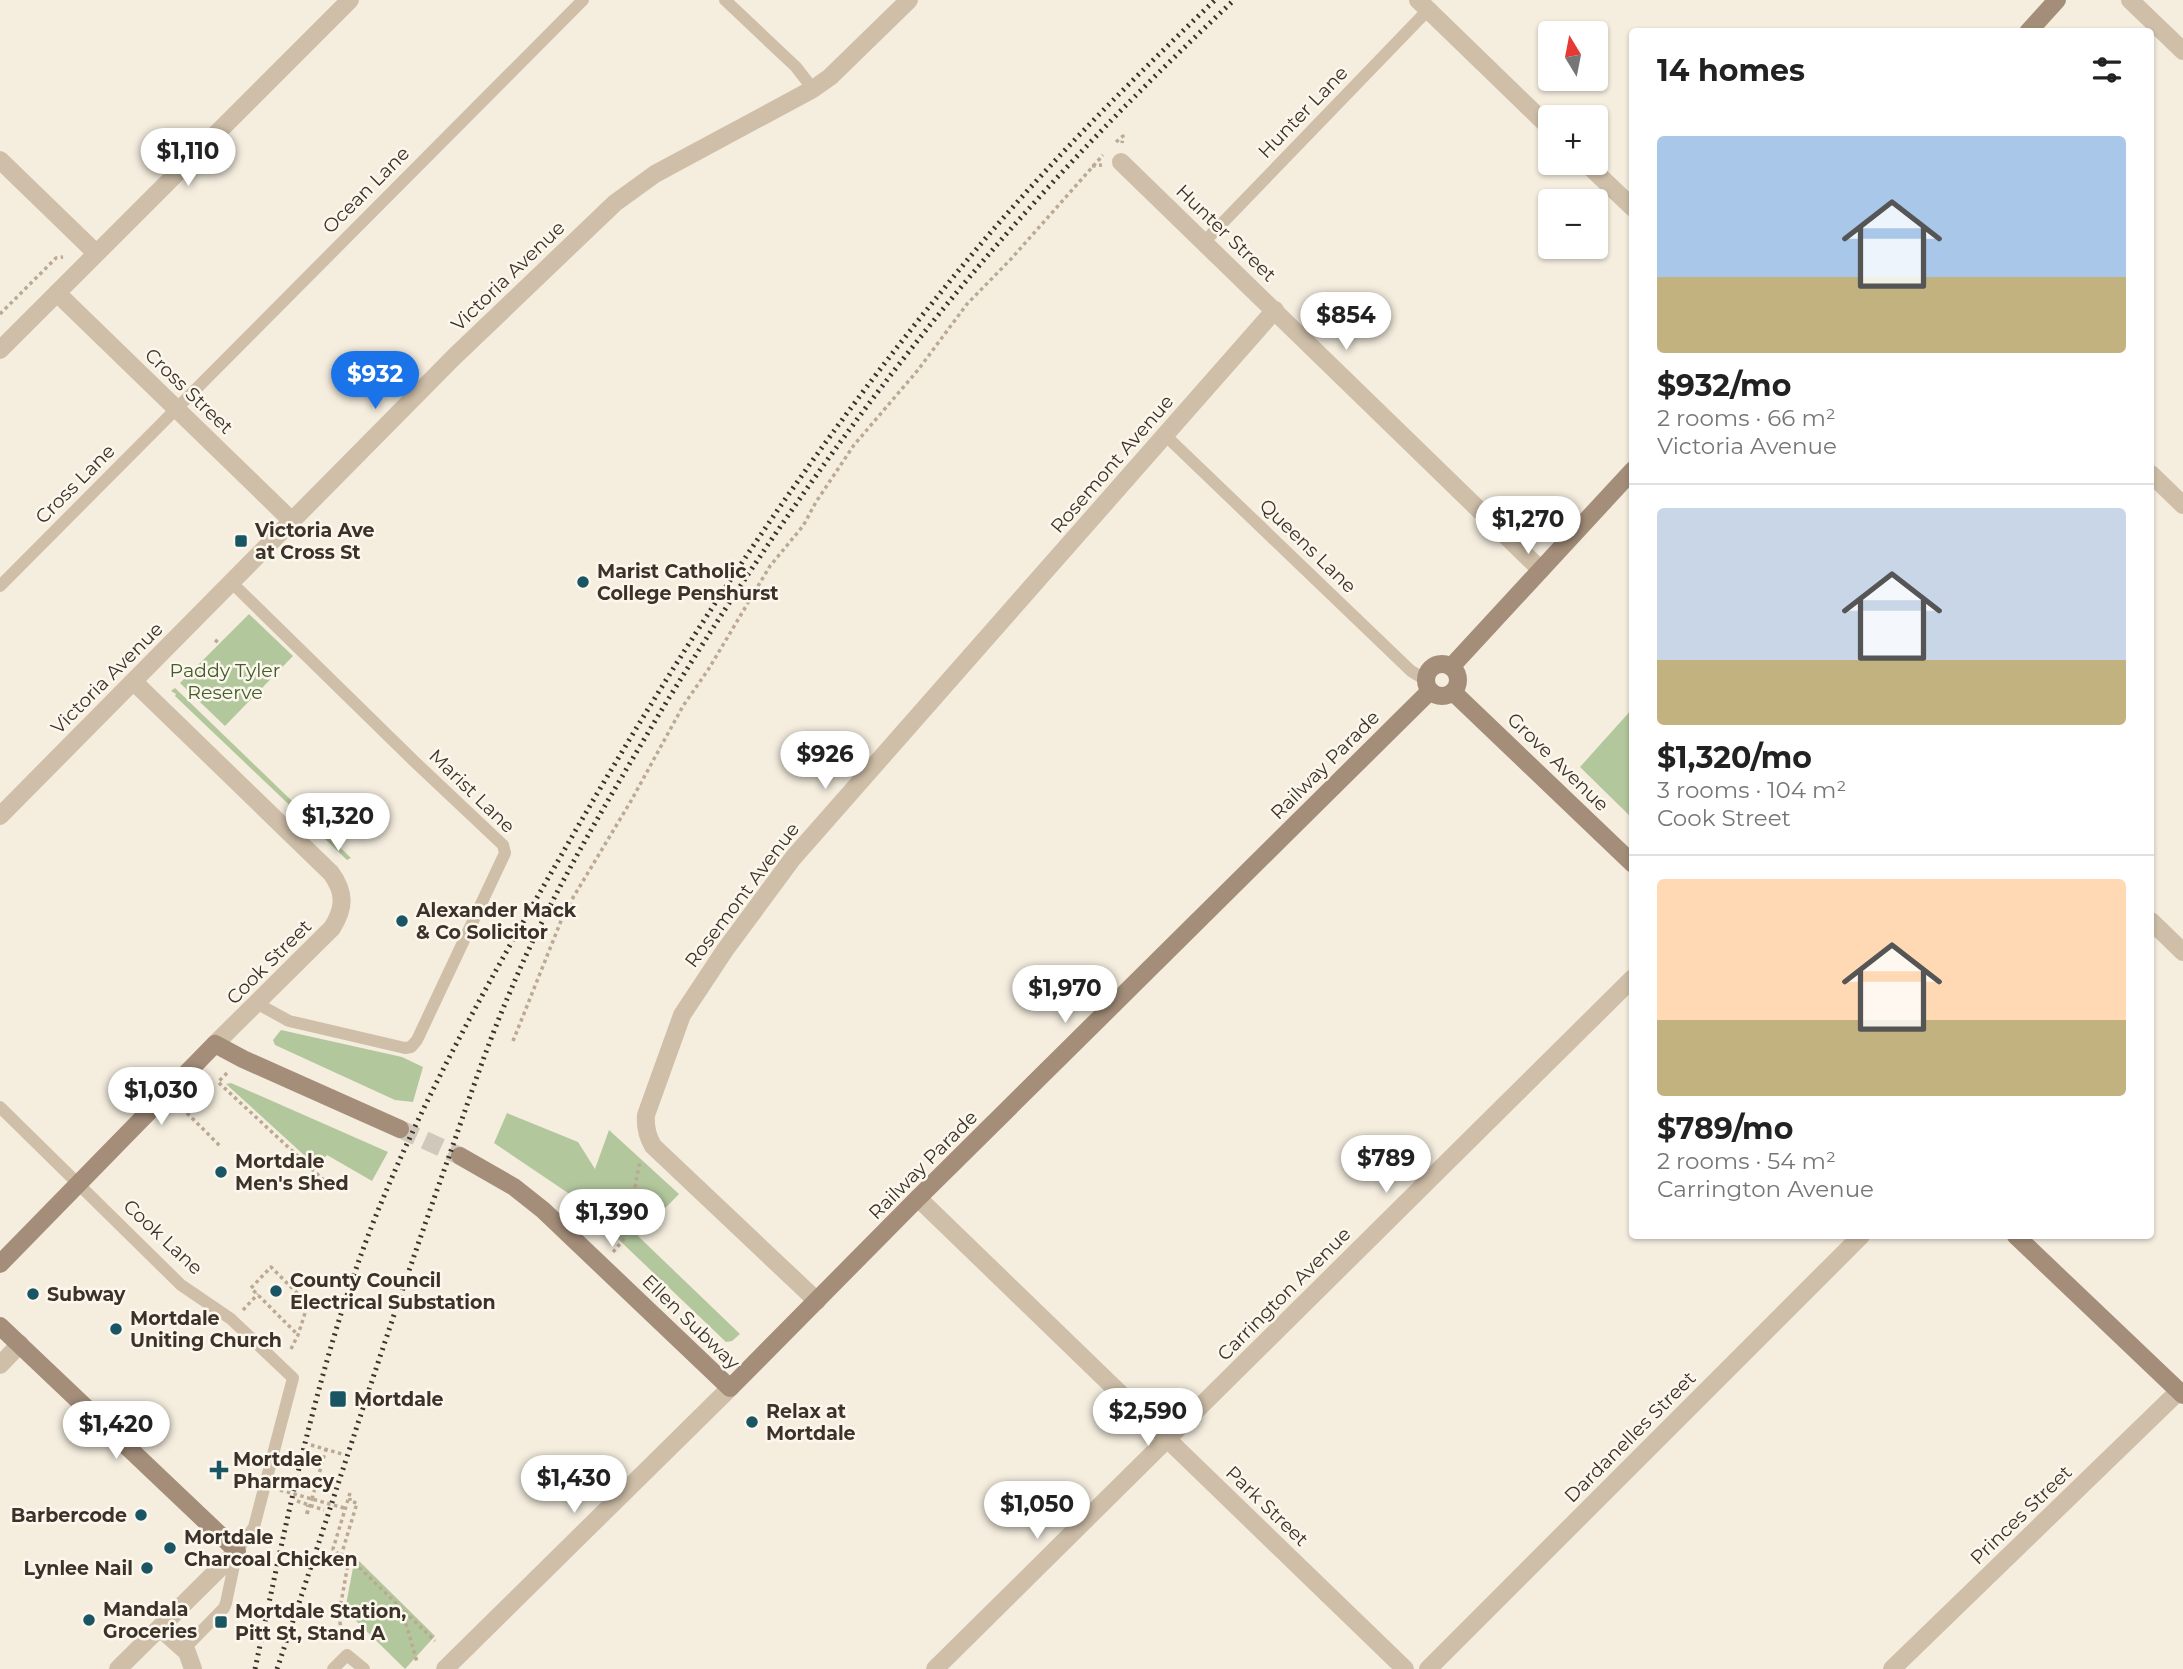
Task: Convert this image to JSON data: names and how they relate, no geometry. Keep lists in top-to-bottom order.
{
  "streets": {
    "street": [
      "Hunter Street",
      "Victoria Avenue",
      "Cross Street",
      "Rosemont Avenue",
      "Grove Avenue",
      "Railway Parade",
      "Cook Street",
      "Carrington Avenue",
      "Ellen Subway",
      "Dardanelles Street",
      "Park Street",
      "Princes Street"
    ],
    "lane": [
      "Hunter Lane",
      "Ocean Lane",
      "Cross Lane",
      "Queens Lane",
      "Marist Lane",
      "Cook Lane"
    ]
  },
  "crossings": [
    ["Hunter Lane", "Hunter Street"],
    ["Ocean Lane", "Cross Street"],
    ["Ocean Lane", "Cross Lane"],
    ["Hunter Street", "Rosemont Avenue"],
    ["Victoria Avenue", "Cross Street"],
    ["Victoria Avenue", "Marist Lane"],
    ["Victoria Avenue", "Cook Street"],
    ["Cross Street", "Cross Lane"],
    ["Rosemont Avenue", "Queens Lane"],
    ["Rosemont Avenue", "Railway Parade"],
    ["Queens Lane", "Grove Avenue"],
    ["Queens Lane", "Railway Parade"],
    ["Grove Avenue", "Railway Parade"],
    ["Railway Parade", "Ellen Subway"],
    ["Railway Parade", "Park Street"],
    ["Marist Lane", "Cook Street"],
    ["Cook Street", "Cook Lane"],
    ["Carrington Avenue", "Park Street"]
  ],
  "parks": ["Paddy Tyler Reserve"],
  "places": {
    "transit": ["Victoria Ave at Cross St", "Mortdale", "Mortdale Station, Pitt St, Stand A"],
    "other": [
      "Marist Catholic College Penshurst",
      "Alexander Mack & Co Solicitor",
      "Mortdale Men's Shed",
      "County Council Electrical Substation",
      "Subway",
      "Mortdale Uniting Church",
      "Relax at Mortdale",
      "Barbercode",
      "Mortdale Charcoal Chicken",
      "Lynlee Nail",
      "Mandala Groceries"
    ],
    "health": ["Mortdale Pharmacy"]
  },
  "north": "top",
  "page": {
    "map_buttons": ["+", "−"],
    "heading": "14 homes",
    "list": [
      {
        "name": "$932/mo",
        "note": "2 rooms · 66 m² · Victoria Avenue"
      },
      {
        "name": "$1,320/mo",
        "note": "3 rooms · 104 m² · Cook Street"
      },
      {
        "name": "$789/mo",
        "note": "2 rooms · 54 m² · Carrington Avenue"
      }
    ],
    "price": [
      "$1,110",
      "$854",
      "$932",
      "$1,270",
      "$926",
      "$1,320",
      "$1,970",
      "$1,030",
      "$789",
      "$1,390",
      "$2,590",
      "$1,420",
      "$1,430",
      "$1,050"
    ]
  }
}
